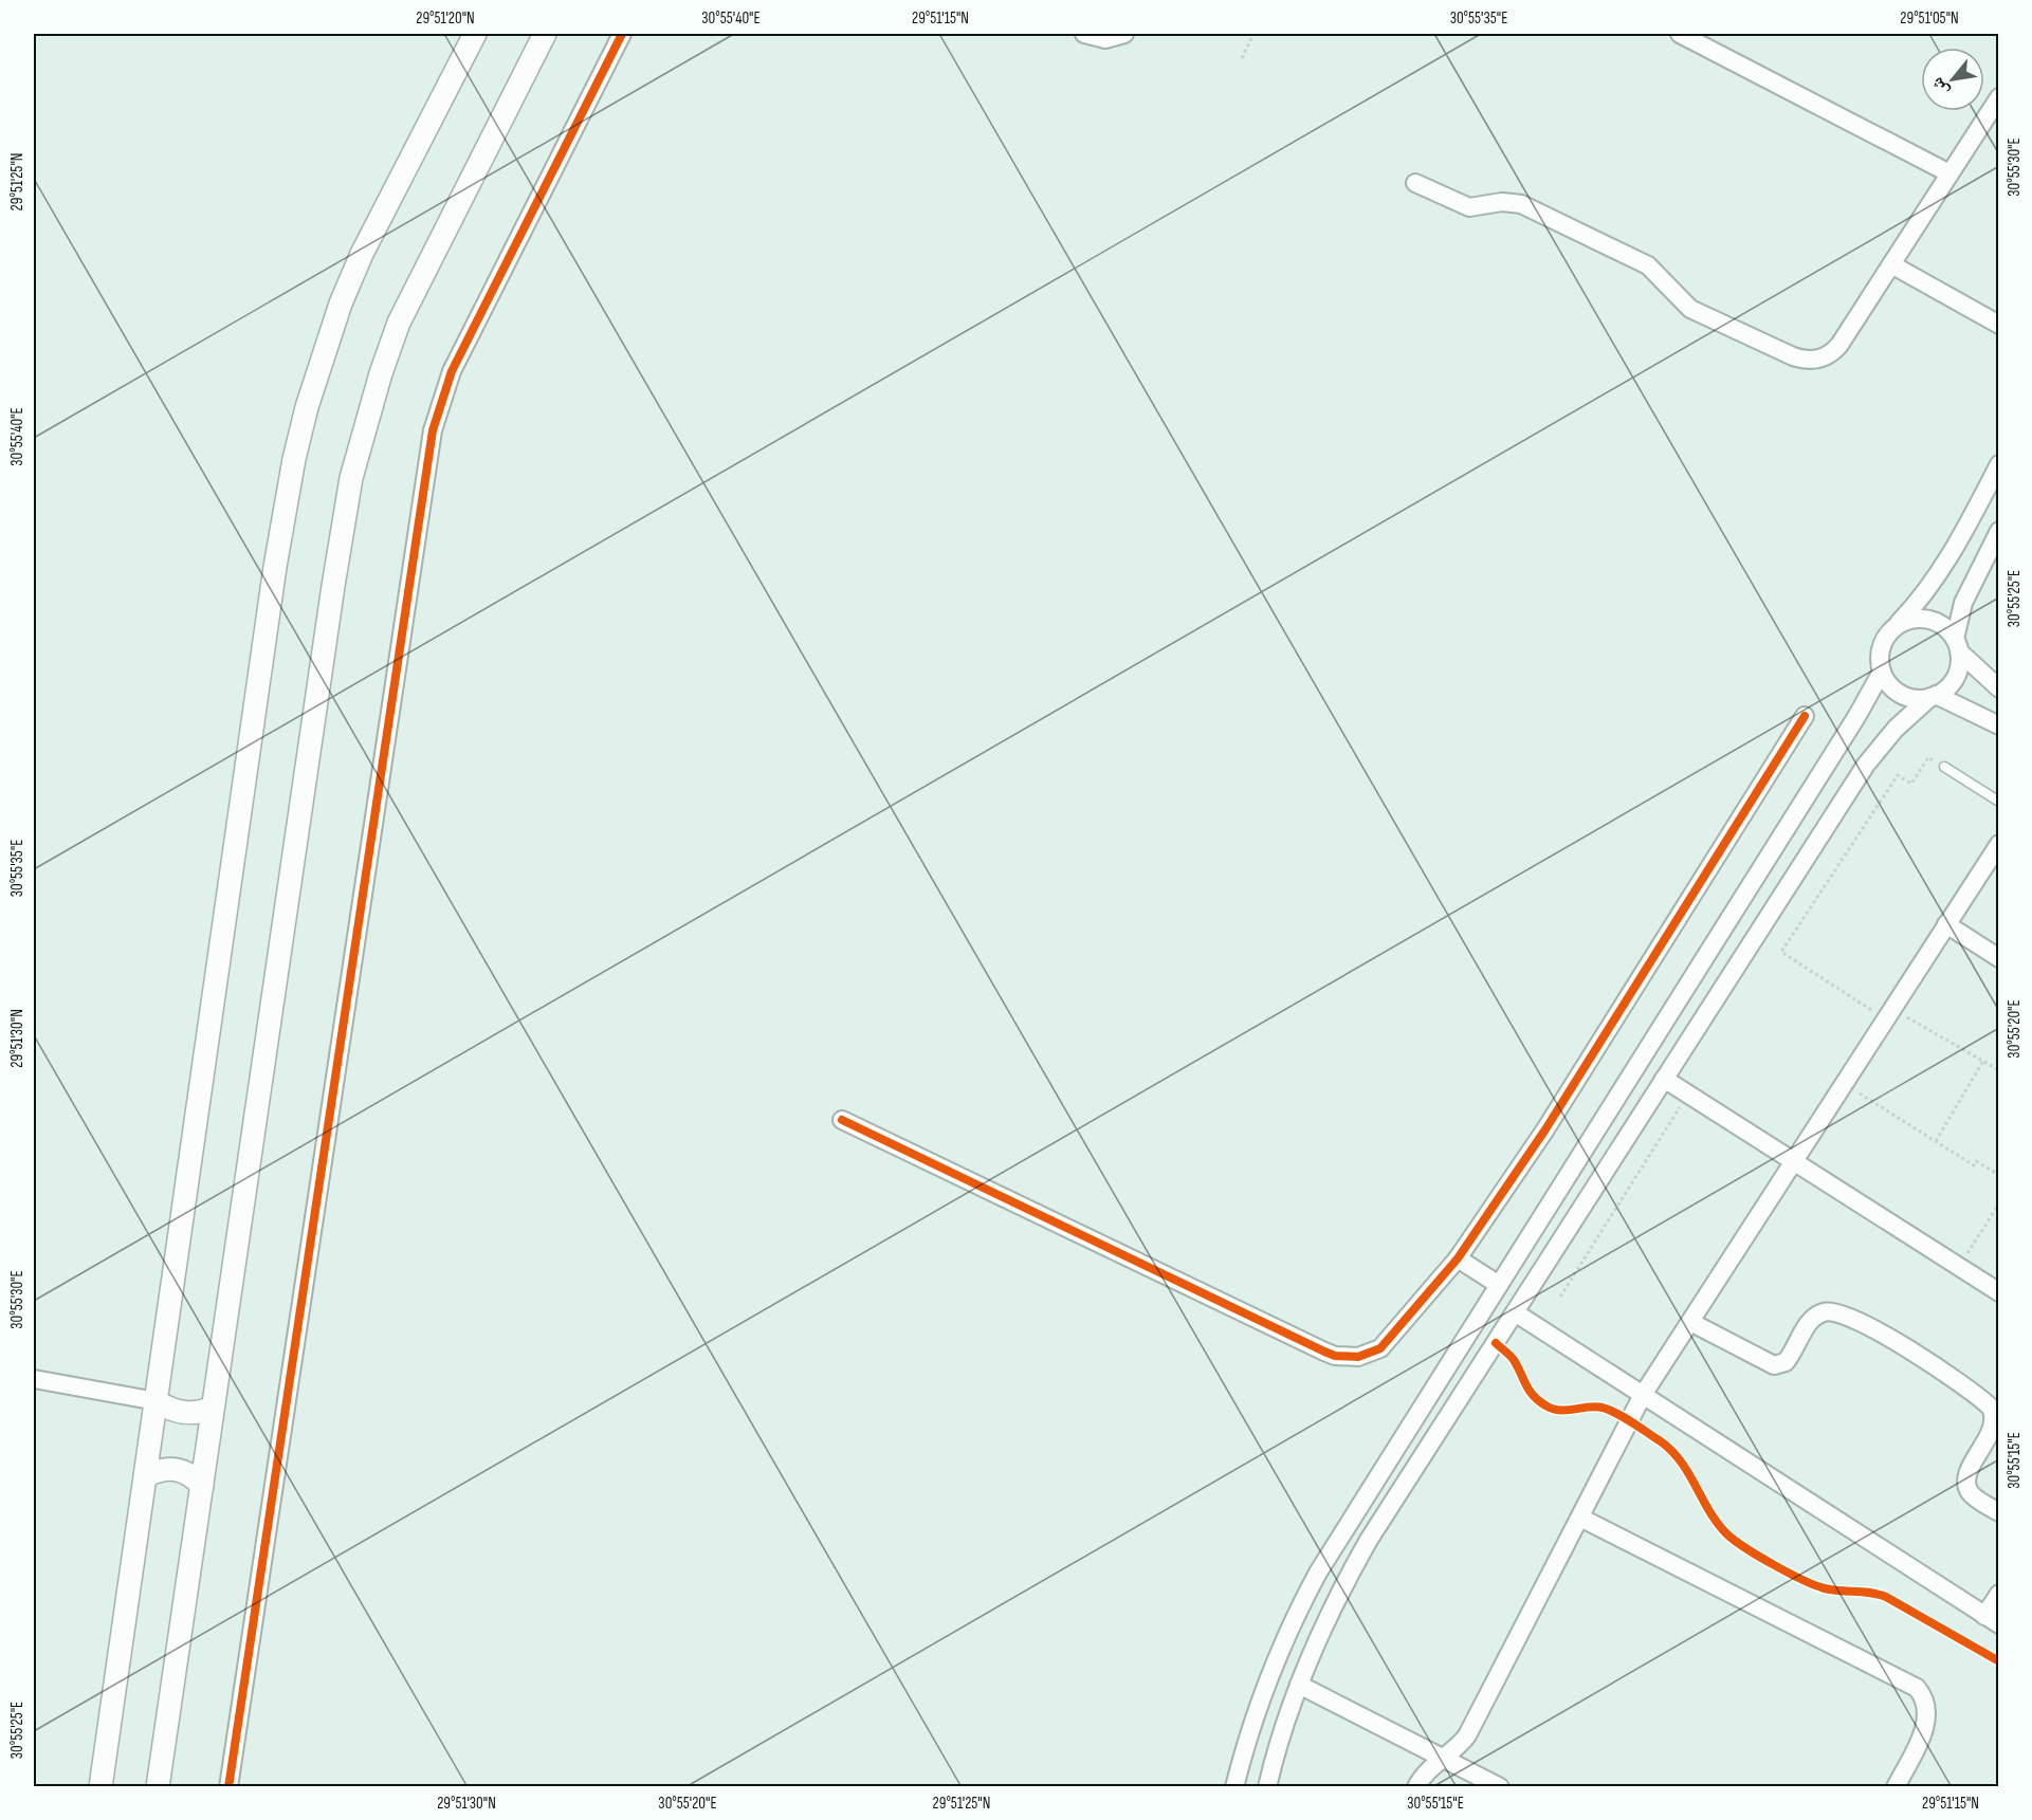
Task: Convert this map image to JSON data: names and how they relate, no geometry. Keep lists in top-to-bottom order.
{
  "north": "bottom left",
  "coordinates": [
    "29°51'20\"N",
    "30°55'40\"E",
    "29°51'15\"N",
    "30°55'35\"E",
    "29°51'05\"N",
    "30°55'30\"E",
    "29°51'25\"N",
    "30°55'25\"E",
    "30°55'20\"E",
    "29°51'30\"N",
    "30°55'15\"E"
  ]
}
